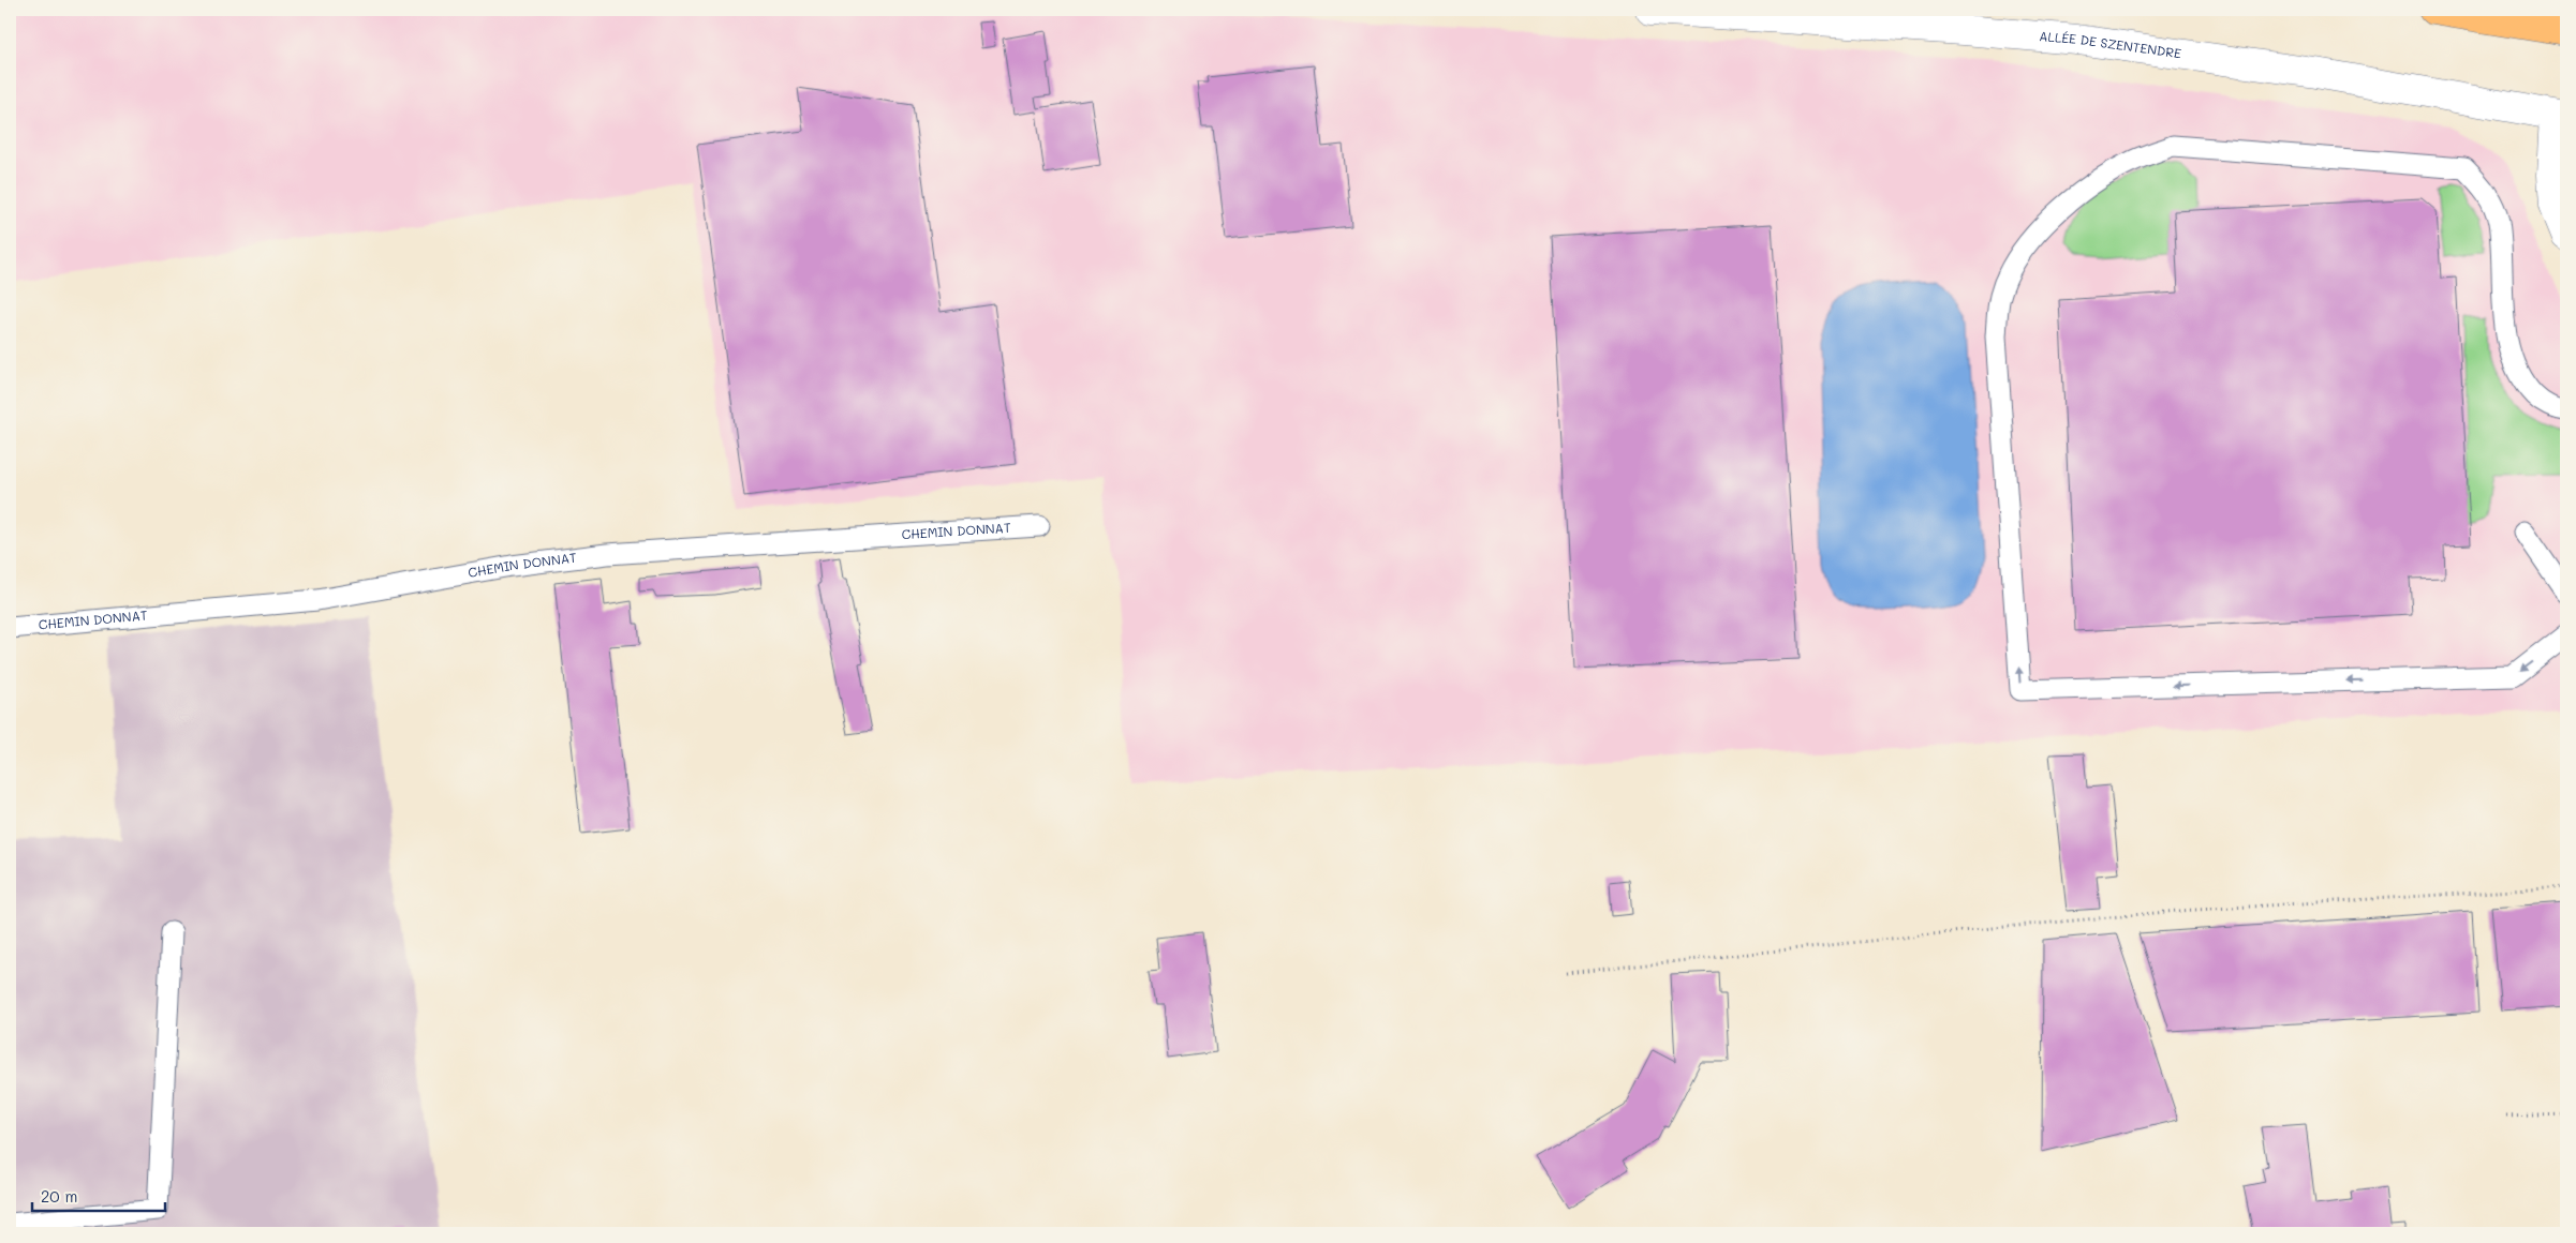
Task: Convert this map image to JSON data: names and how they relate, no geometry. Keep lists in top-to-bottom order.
{
  "streets": {
    "street": ["ALLÉE DE SZENTENDRE"],
    "lane": ["CHEMIN DONNAT"]
  },
  "scale_bar": "20 m"
}
